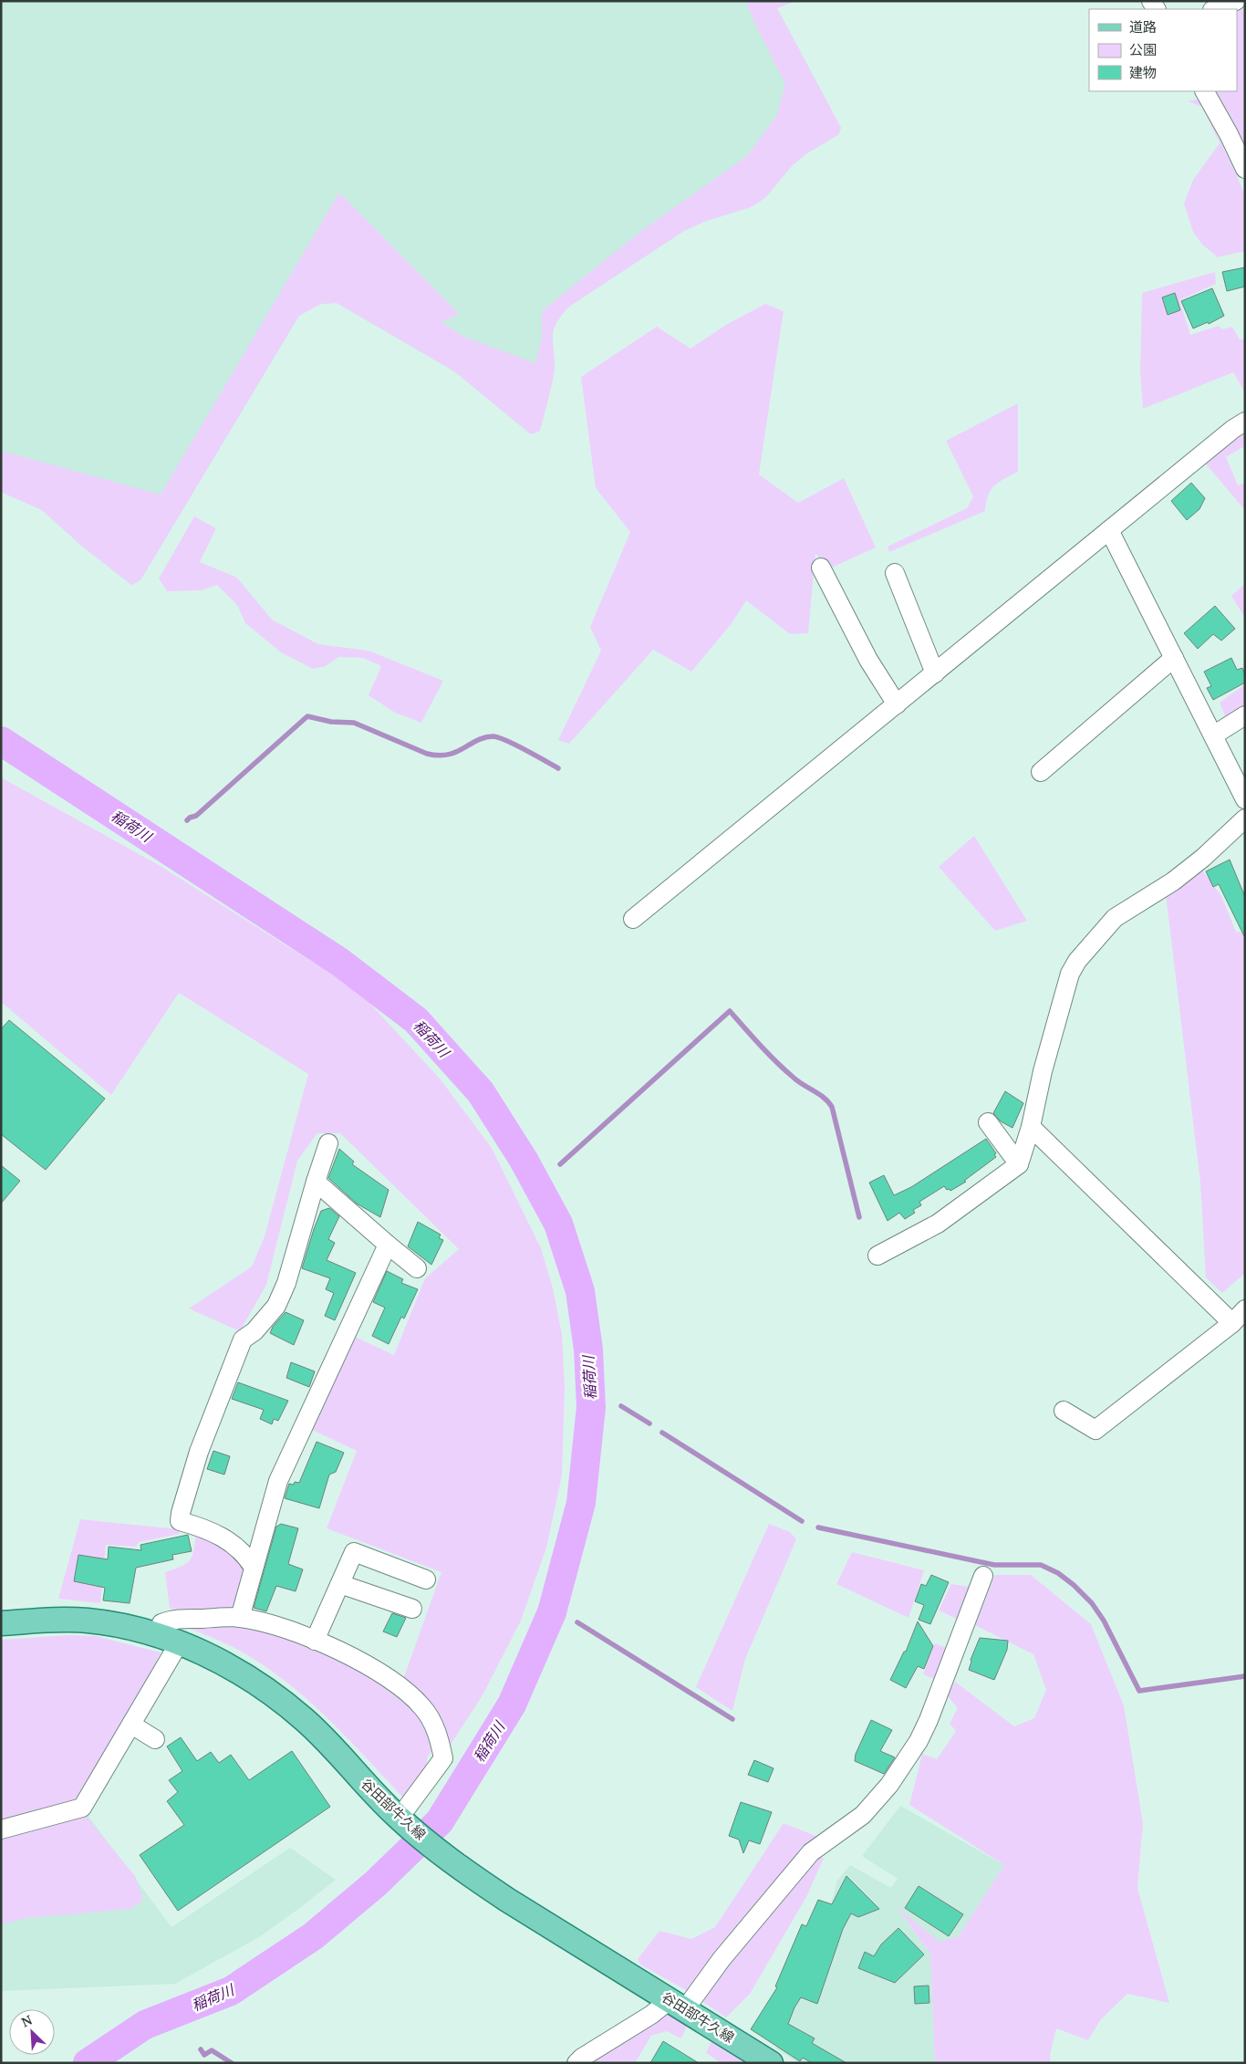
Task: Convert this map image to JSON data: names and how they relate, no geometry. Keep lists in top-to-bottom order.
{
  "streets": {
    "main road": ["谷田部牛久線"]
  },
  "water": ["稲荷川"],
  "legend": ["道路", "公園", "建物"],
  "north": "top left"
}
